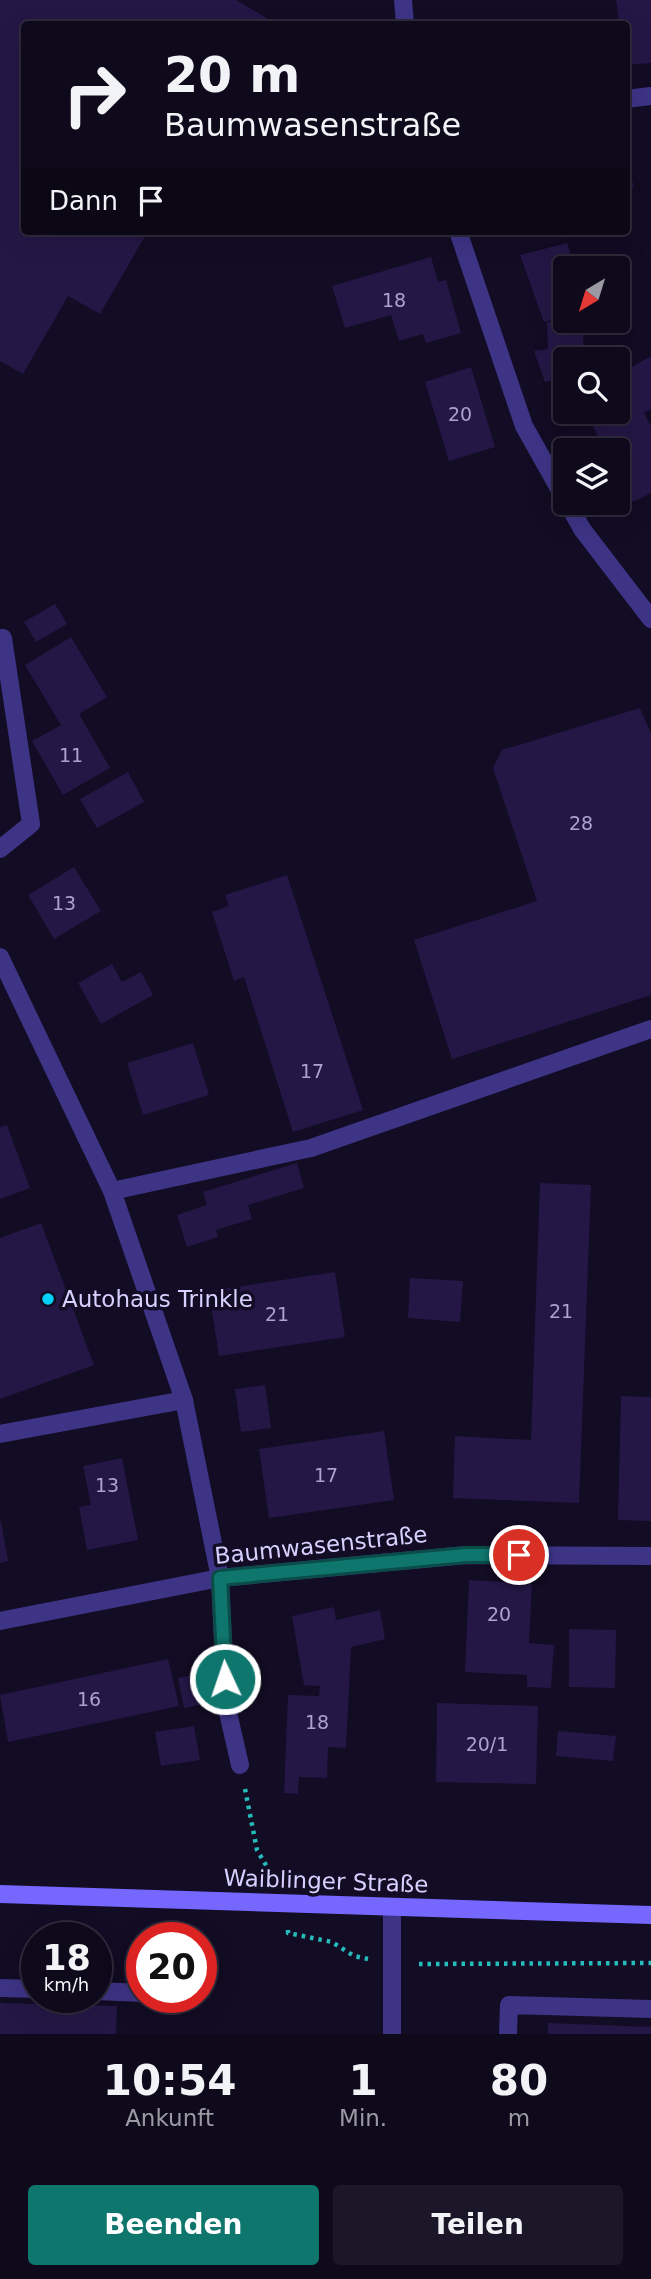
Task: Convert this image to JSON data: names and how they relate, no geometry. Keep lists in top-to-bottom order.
{
  "streets": {
    "main road": ["Waiblinger Straße"],
    "street": ["Baumwasenstraße"]
  },
  "places": ["Autohaus Trinkle"],
  "house_numbers": [
    "18",
    "20",
    "11",
    "28",
    "13",
    "17",
    "21",
    "21",
    "17",
    "13",
    "20",
    "16",
    "18",
    "20/1"
  ],
  "north": "bottom left",
  "page": {
    "turn": ["20 m", "Baumwasenstraße"],
    "then": "Dann",
    "speed": "18 km/h",
    "limit": "20",
    "eta": [
      "10:54",
      "Ankunft",
      "1",
      "Min.",
      "80",
      "m"
    ],
    "buttons": ["Beenden", "Teilen"]
  }
}
